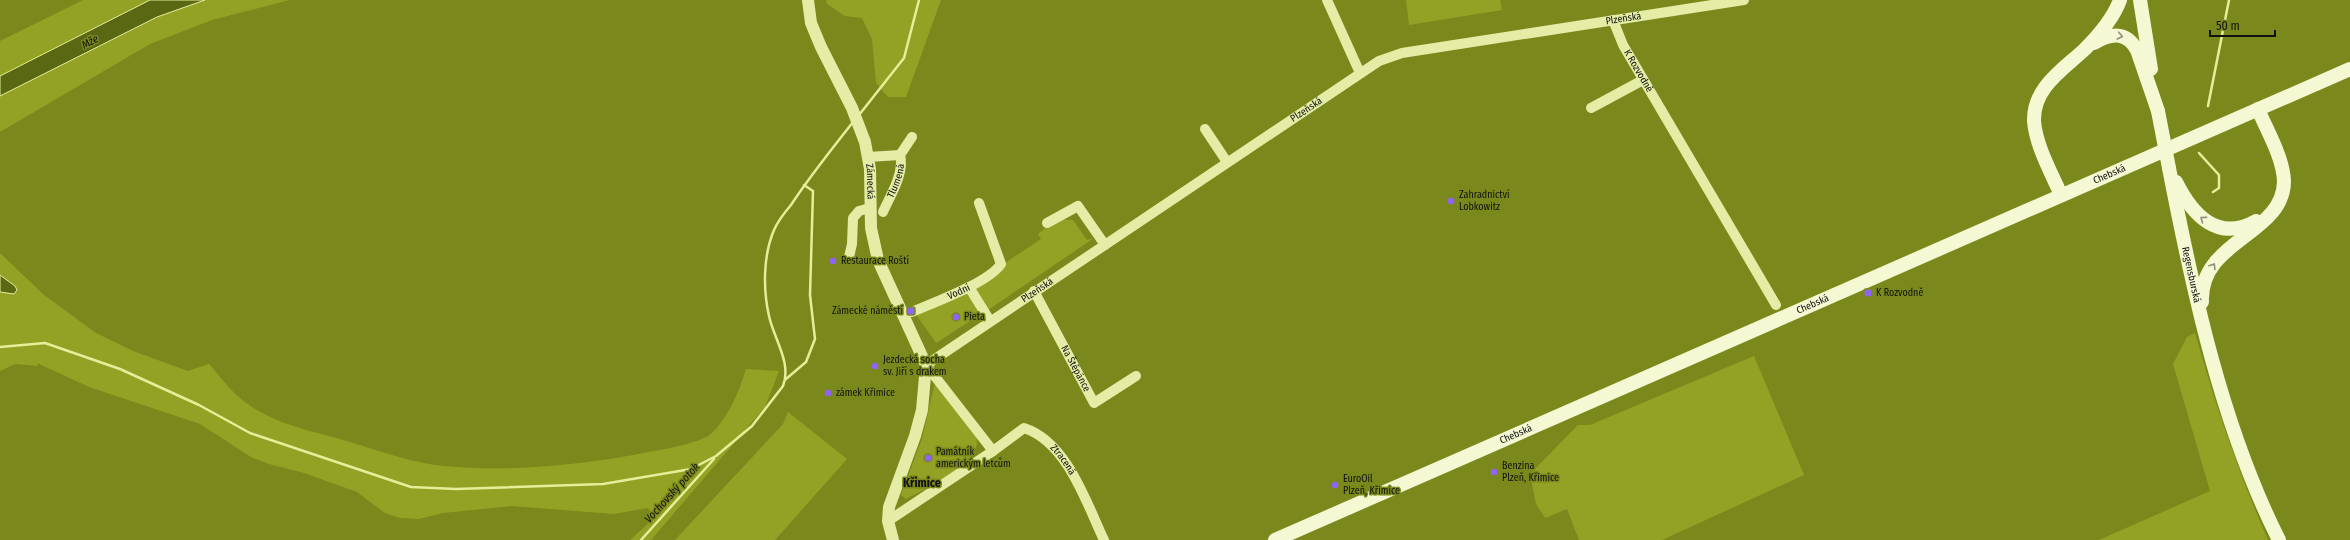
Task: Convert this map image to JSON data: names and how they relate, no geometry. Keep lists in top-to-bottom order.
{
  "streets": {
    "main road": ["Chebská", "Regensburská"],
    "street": [
      "Plzeňská",
      "K Rozvodně",
      "Tlumená",
      "Zámecká",
      "Vodní",
      "Na Štěpánce",
      "Ztracená"
    ]
  },
  "crossings": [
    ["Plzeňská", "K Rozvodně"],
    ["Plzeňská", "Zámecká"],
    ["Plzeňská", "Na Štěpánce"],
    ["Tlumená", "Zámecká"]
  ],
  "districts": ["Křimice"],
  "water": ["Mže", "Vochovský potok"],
  "places": {
    "other": [
      "Zahradnictví Lobkowitz",
      "Restaurace Roští",
      "Pieta",
      "Jezdecká socha sv. Jiří s drakem",
      "zámek Křimice",
      "Památník americkým letcům",
      "Benzina Plzeň, Křimice",
      "EuroOil Plzeň, Křimice"
    ],
    "transit": ["K Rozvodně", "Zámecké náměstí"]
  },
  "scale_bar": "50 m"
}
